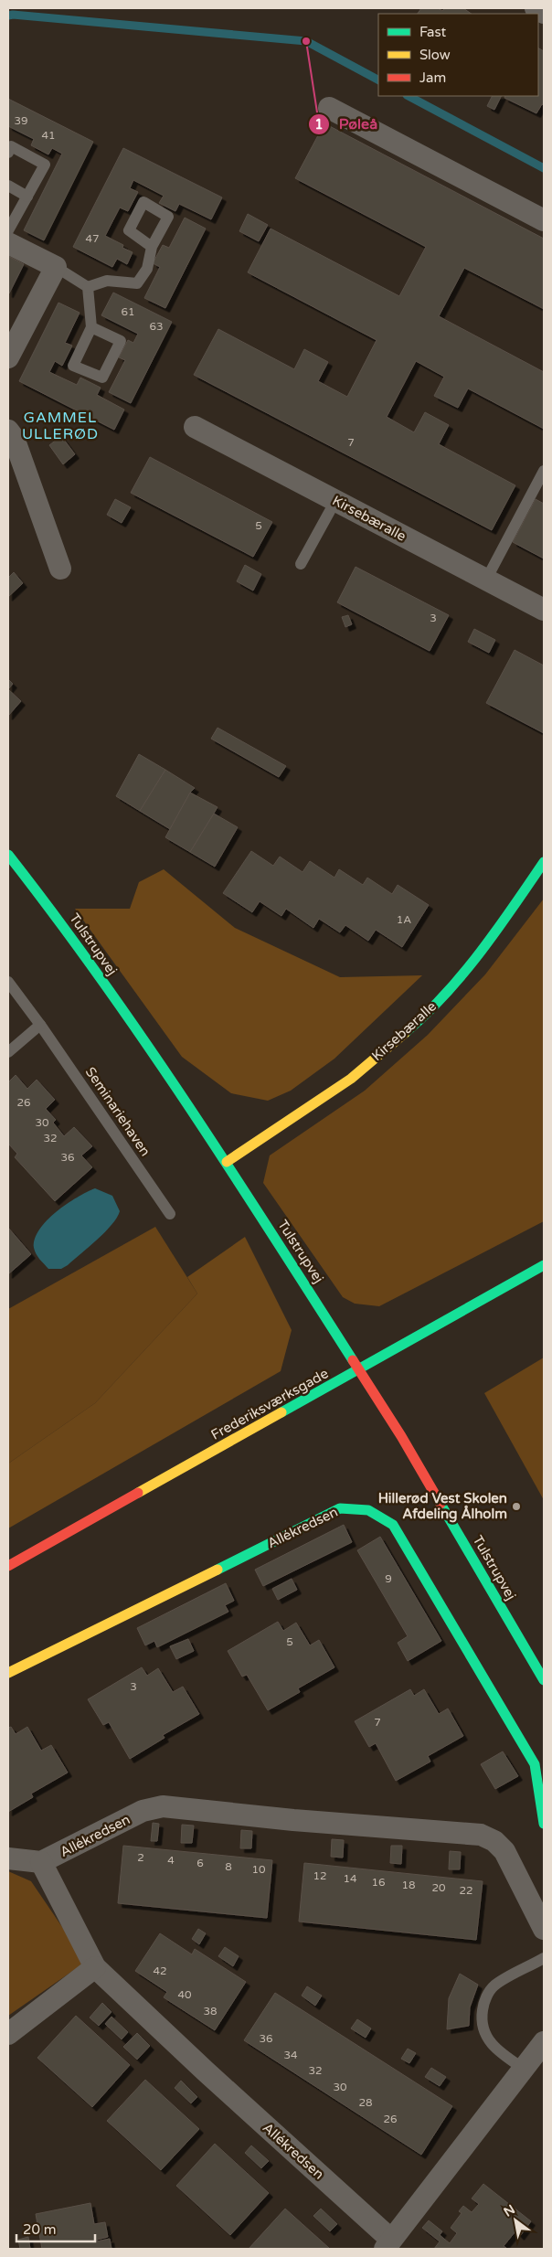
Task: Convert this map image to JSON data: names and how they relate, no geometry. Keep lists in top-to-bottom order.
{
  "streets": {
    "street": [
      "Kirsebæralle",
      "Tulstrupvej",
      "Frederiksværksgade",
      "Allékredsen"
    ],
    "lane": ["Seminariehaven"]
  },
  "crossings": [
    ["Kirsebæralle", "Tulstrupvej"],
    ["Tulstrupvej", "Frederiksværksgade"]
  ],
  "districts": ["GAMMEL ULLERØD"],
  "places": ["Pøleå", "Hillerød Vest Skolen Afdeling Ålholm"],
  "house_numbers": [
    "39",
    "41",
    "47",
    "61",
    "63",
    "7",
    "5",
    "3",
    "1A",
    "26",
    "30",
    "32",
    "36",
    "9",
    "5",
    "3",
    "7",
    "2",
    "4",
    "6",
    "8",
    "10",
    "12",
    "14",
    "16",
    "18",
    "20",
    "22",
    "42",
    "40",
    "38",
    "36",
    "34",
    "32",
    "30",
    "28",
    "26"
  ],
  "legend": ["Fast", "Slow", "Jam"],
  "scale_bar": "20 m",
  "north": "top left"
}
